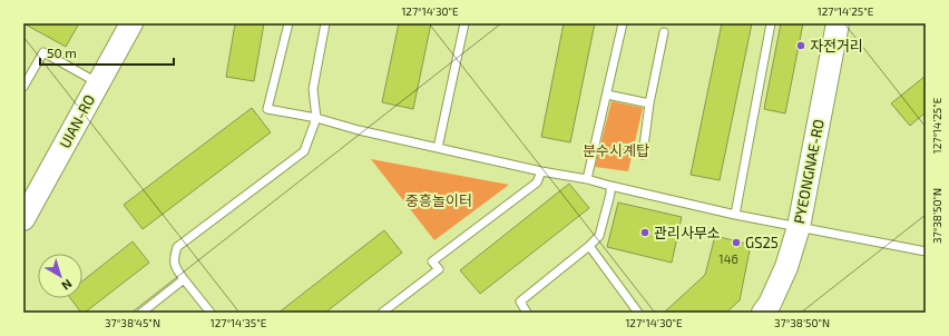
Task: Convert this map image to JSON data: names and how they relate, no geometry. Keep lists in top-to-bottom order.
{
  "streets": {
    "street": ["UIAN-RO", "PYEONGNAE-RO"]
  },
  "parks": ["분수시계탑", "중흥놀이터"],
  "places": ["자전거리", "관리사무소", "GS25"],
  "house_numbers": ["146"],
  "scale_bar": "50 m",
  "north": "bottom right",
  "coordinates": [
    "127°14'30\"E",
    "127°14'25\"E",
    "37°38'50\"N",
    "37°38'45\"N",
    "127°14'35\"E"
  ]
}
